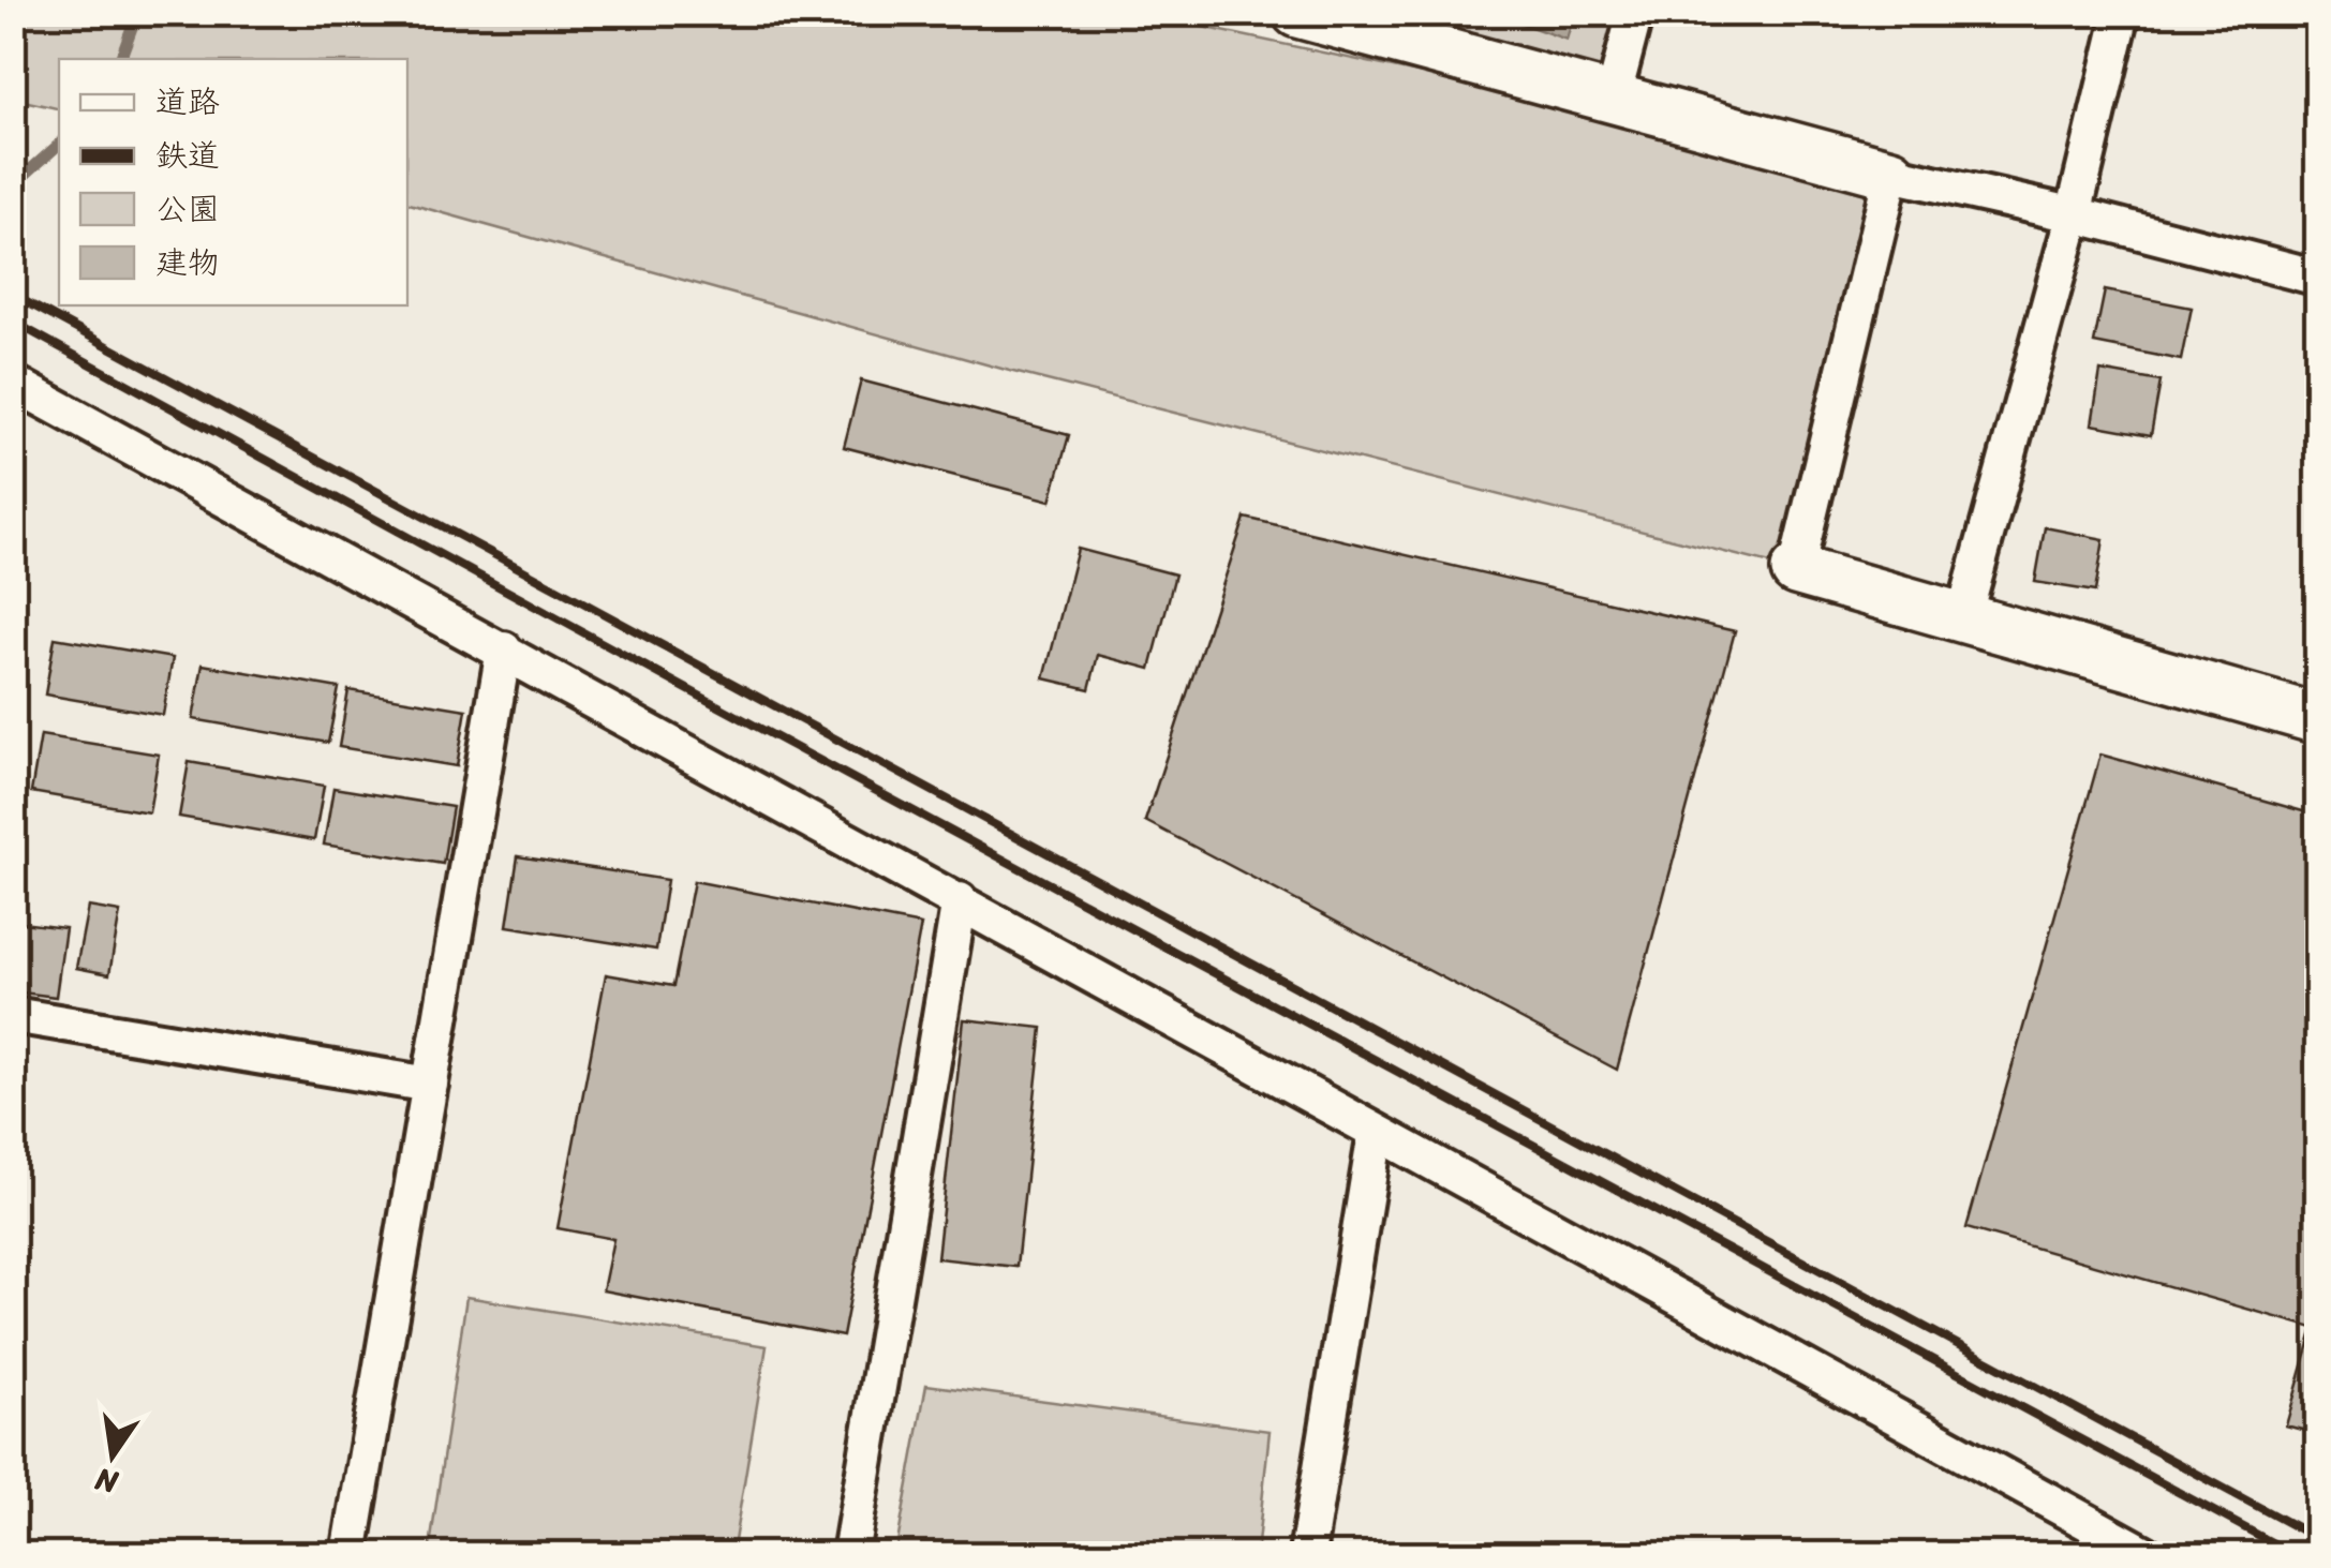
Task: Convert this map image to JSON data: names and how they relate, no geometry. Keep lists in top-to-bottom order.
{
  "legend": [
    "道路",
    "鉄道",
    "公園",
    "建物"
  ],
  "north": "bottom"
}
